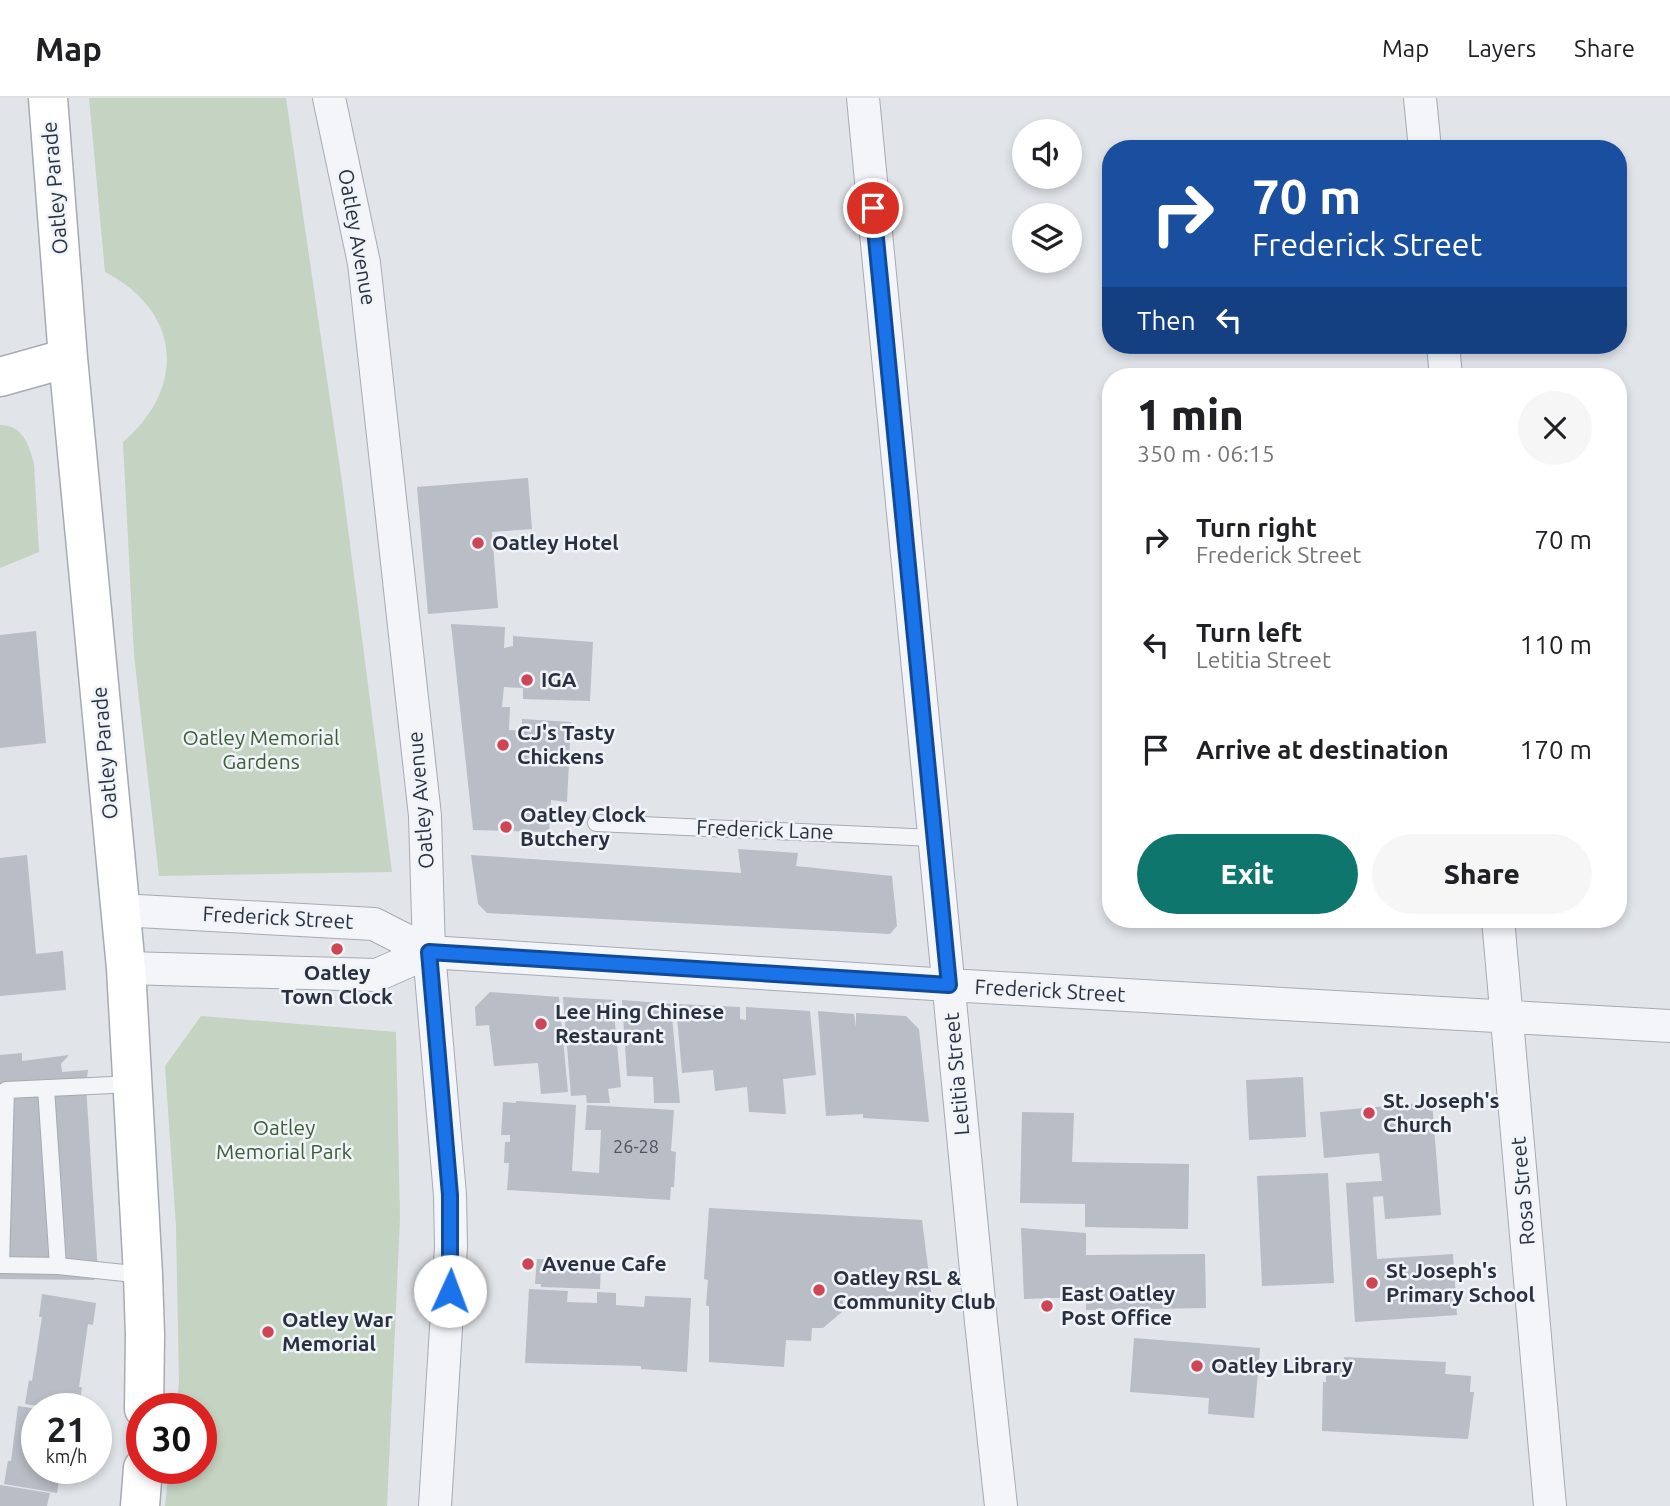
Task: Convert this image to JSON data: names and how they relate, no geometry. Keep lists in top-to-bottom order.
{
  "streets": {
    "street": [
      "Oatley Parade",
      "Oatley Avenue",
      "Frederick Street",
      "Letitia Street",
      "Rosa Street"
    ],
    "lane": ["Frederick Lane"]
  },
  "crossings": [
    ["Oatley Parade", "Frederick Street"],
    ["Oatley Avenue", "Frederick Street"],
    ["Frederick Lane", "Letitia Street"],
    ["Frederick Street", "Letitia Street"],
    ["Frederick Street", "Rosa Street"]
  ],
  "parks": ["Oatley Memorial Gardens", "Oatley Memorial Park"],
  "places": [
    "Oatley Hotel",
    "IGA",
    "CJ's Tasty Chickens",
    "Oatley Clock Butchery",
    "Oatley Town Clock",
    "Lee Hing Chinese Restaurant",
    "St. Joseph's Church",
    "Avenue Cafe",
    "St Joseph's Primary School",
    "Oatley RSL & Community Club",
    "East Oatley Post Office",
    "Oatley War Memorial",
    "Oatley Library"
  ],
  "house_numbers": ["26-28"],
  "page": {
    "header": "Map",
    "nav": ["Map", "Layers", "Share"],
    "turn": ["70 m", "Frederick Street"],
    "then": "Then",
    "heading": ["1 min", "350 m · 06:15"],
    "list": [
      {
        "name": "Turn right",
        "note": "Frederick Street",
        "value": "70 m"
      },
      {
        "name": "Turn left",
        "note": "Letitia Street",
        "value": "110 m"
      },
      {
        "name": "Arrive at destination",
        "value": "170 m"
      }
    ],
    "buttons": ["Exit", "Share"],
    "speed": "21 km/h",
    "limit": "30"
  }
}
